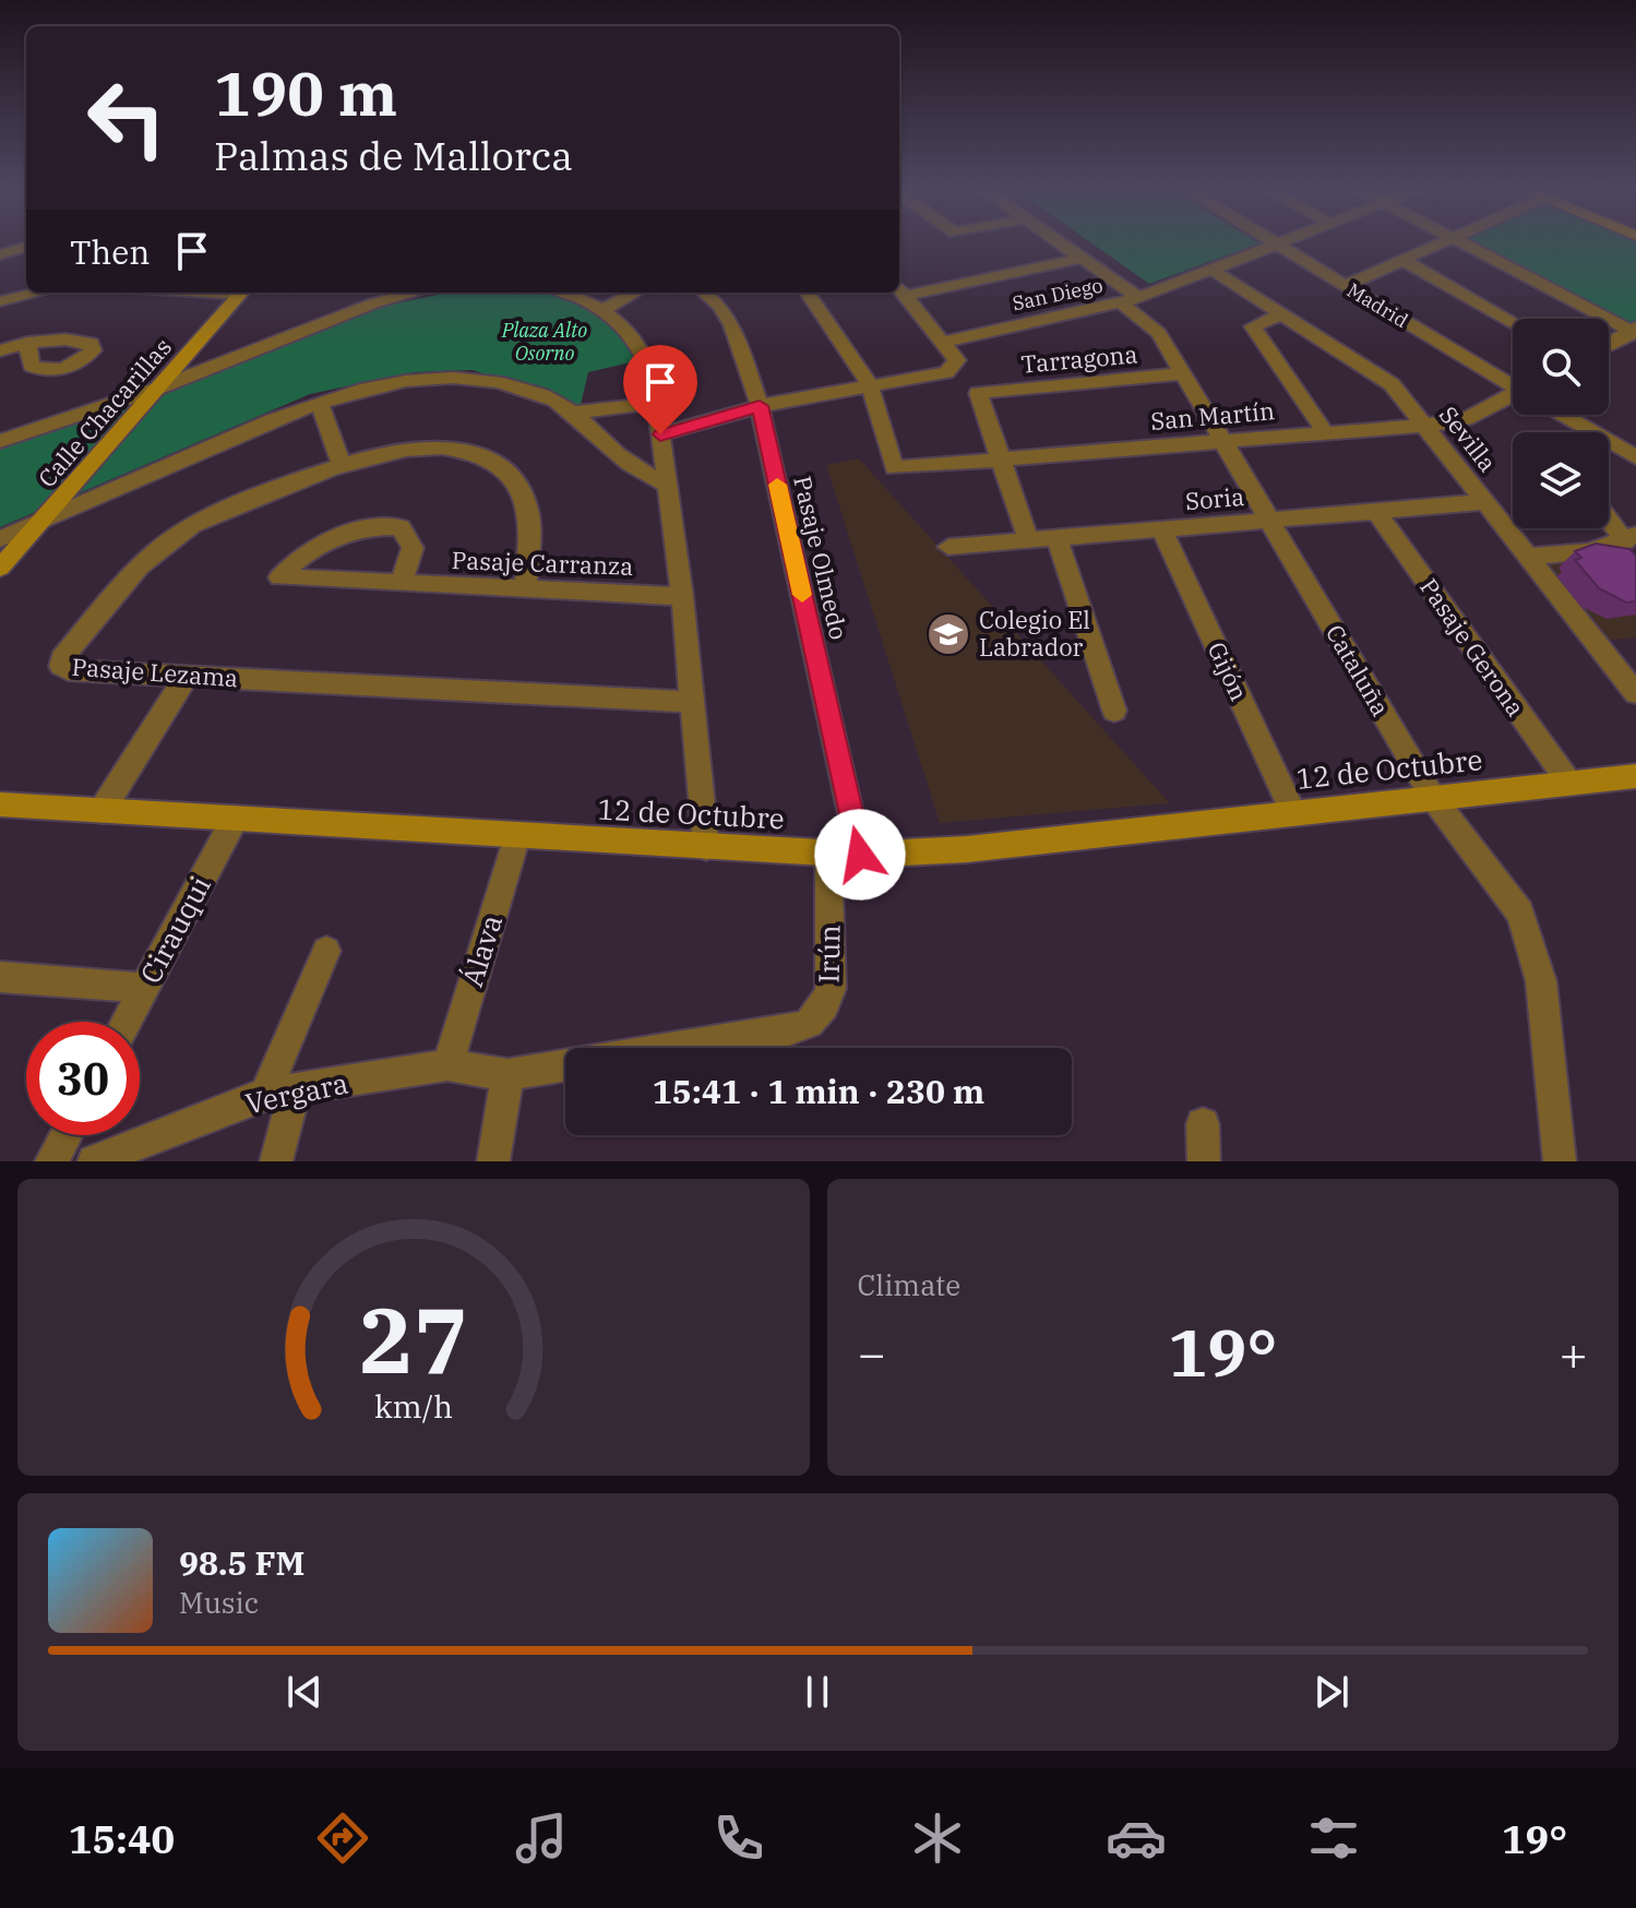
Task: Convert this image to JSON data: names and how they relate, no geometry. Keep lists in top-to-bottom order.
{
  "streets": {
    "street": [
      "San Diego",
      "Madrid",
      "Tarragona",
      "Calle Chacarillas",
      "San Martín",
      "Sevilla",
      "Soria",
      "Pasaje Olmedo",
      "Pasaje Carranza",
      "Pasaje Gerona",
      "Cataluña",
      "Gijón",
      "Pasaje Lezama",
      "12 de Octubre",
      "Cirauqui",
      "Álava",
      "Irún",
      "Vergara"
    ]
  },
  "crossings": [
    ["San Diego", "Madrid"],
    ["San Diego", "Sevilla"],
    ["San Diego", "Cataluña"],
    ["Tarragona", "San Martín"],
    ["Tarragona", "Cataluña"],
    ["San Martín", "Sevilla"],
    ["San Martín", "Cataluña"],
    ["Sevilla", "Soria"],
    ["Soria", "Pasaje Gerona"],
    ["Soria", "Cataluña"],
    ["Soria", "Gijón"],
    ["Pasaje Olmedo", "12 de Octubre"],
    ["Pasaje Carranza", "Pasaje Lezama"],
    ["Pasaje Gerona", "12 de Octubre"],
    ["Cataluña", "12 de Octubre"],
    ["Gijón", "12 de Octubre"],
    ["12 de Octubre", "Cirauqui"],
    ["12 de Octubre", "Álava"],
    ["12 de Octubre", "Irún"],
    ["Álava", "Vergara"],
    ["Irún", "Vergara"]
  ],
  "parks": ["Plaza Alto Osorno"],
  "places": {
    "school or university": ["Colegio El Labrador"]
  },
  "page": {
    "turn": ["190 m", "Palmas de Mallorca"],
    "then": "Then",
    "limit": "30",
    "trip": "15:41 · 1 min · 230 m",
    "tile": "Climate",
    "heat": ["−", "19°", "+"],
    "song": ["98.5 FM", "Music"],
    "tabs": ["15:40", "19°"],
    "gauge": ["27", "km/h"]
  }
}
